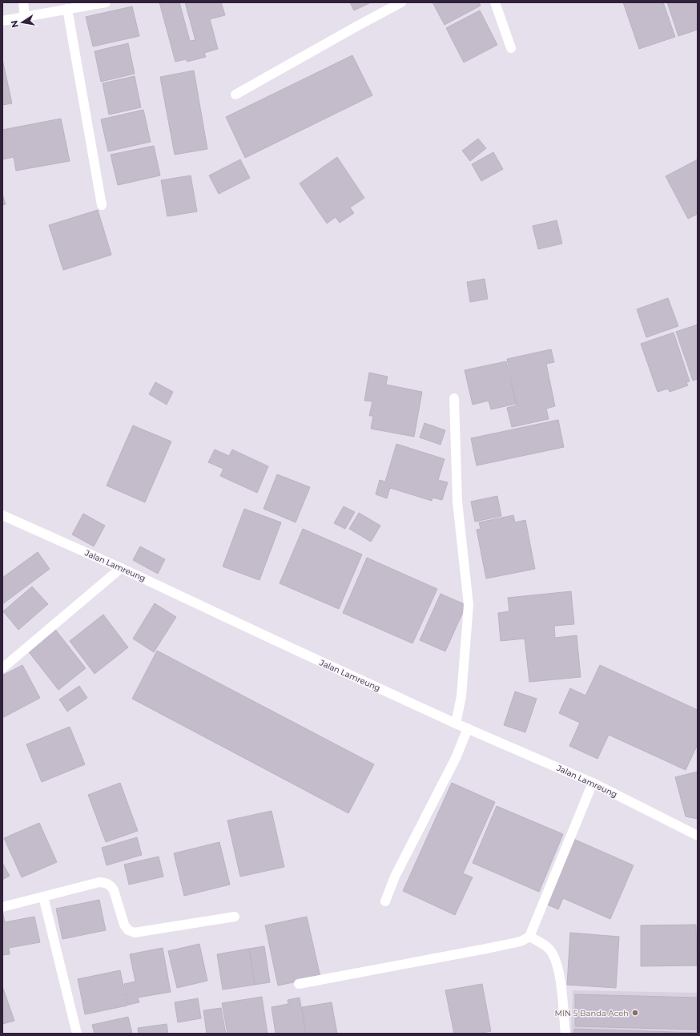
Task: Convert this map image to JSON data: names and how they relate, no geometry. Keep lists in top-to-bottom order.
{
  "streets": {
    "street": ["Jalan Lamreung"]
  },
  "places": ["MIN 5 Banda Aceh"],
  "north": "left"
}
